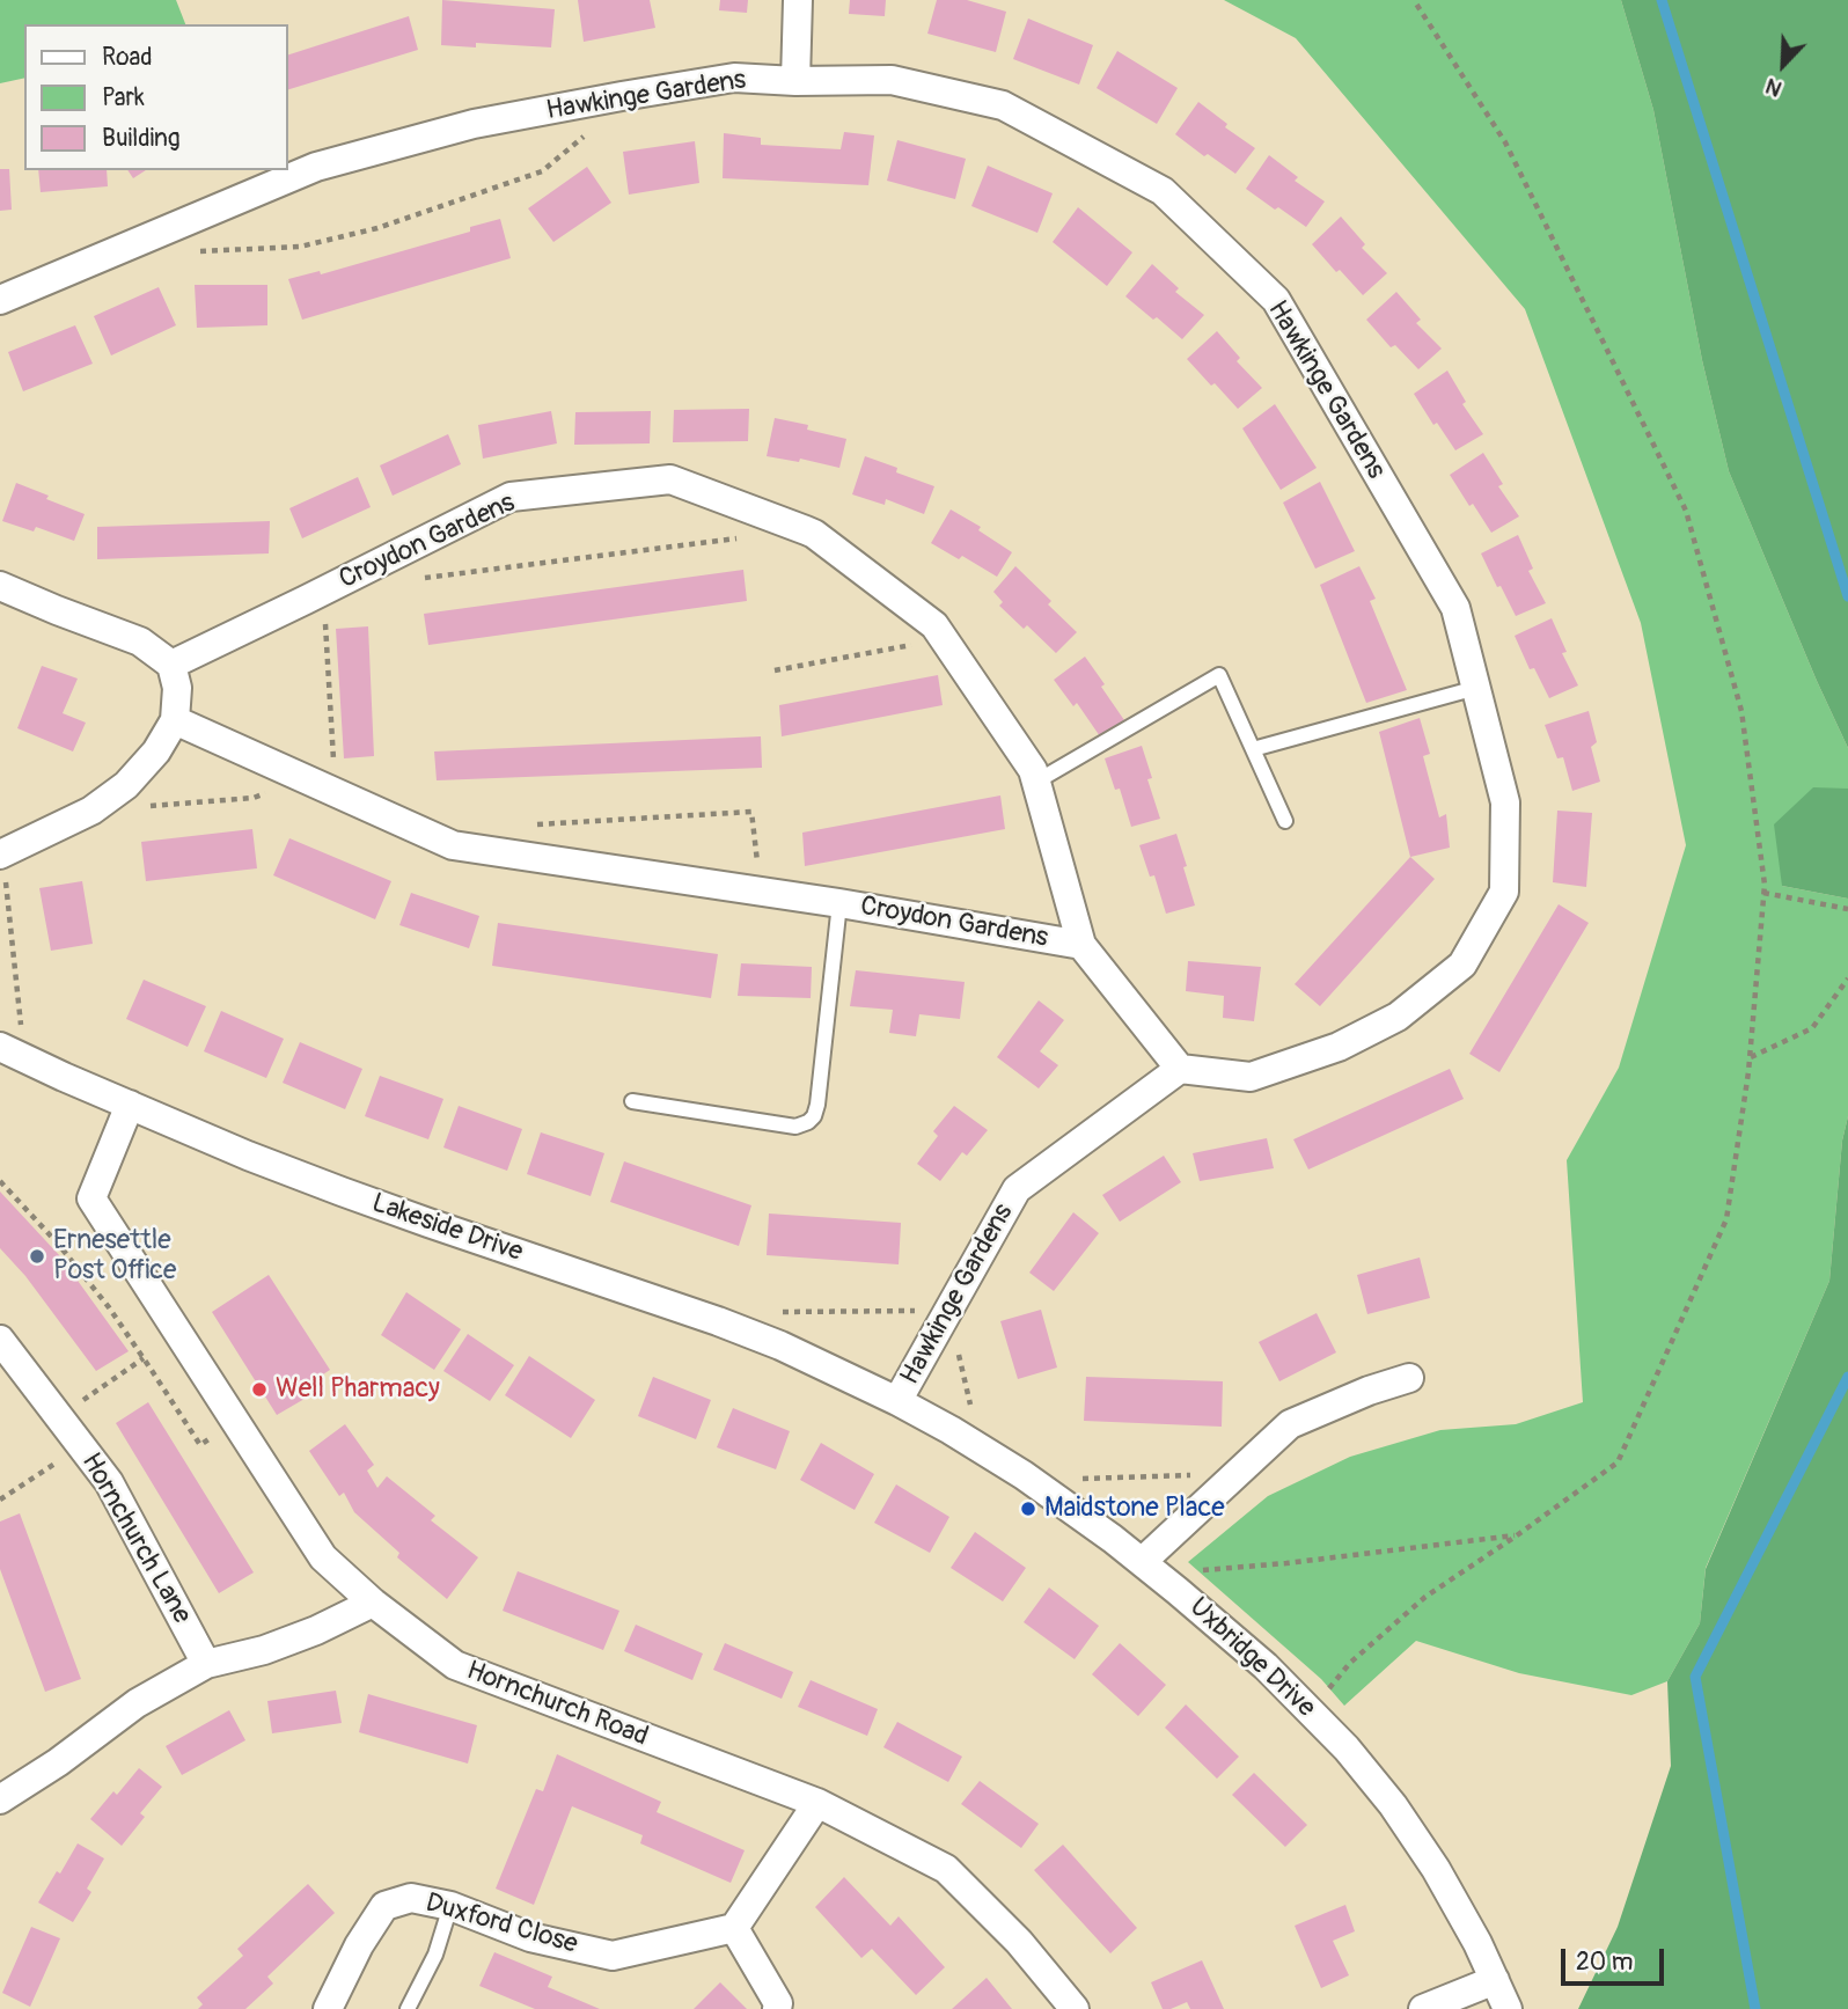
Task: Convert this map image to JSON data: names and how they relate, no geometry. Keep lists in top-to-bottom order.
{
  "streets": {
    "street": [
      "Hawkinge Gardens",
      "Croydon Gardens",
      "Lakeside Drive",
      "Hornchurch Lane",
      "Uxbridge Drive",
      "Hornchurch Road",
      "Duxford Close"
    ]
  },
  "crossings": [
    ["Hawkinge Gardens", "Croydon Gardens"],
    ["Hawkinge Gardens", "Lakeside Drive"],
    ["Hawkinge Gardens", "Uxbridge Drive"],
    ["Lakeside Drive", "Uxbridge Drive"],
    ["Lakeside Drive", "Hornchurch Road"]
  ],
  "places": ["Ernesettle Post Office", "Well Pharmacy", "Maidstone Place"],
  "legend": ["Road", "Park", "Building"],
  "scale_bar": "20 m",
  "north": "bottom left"
}
